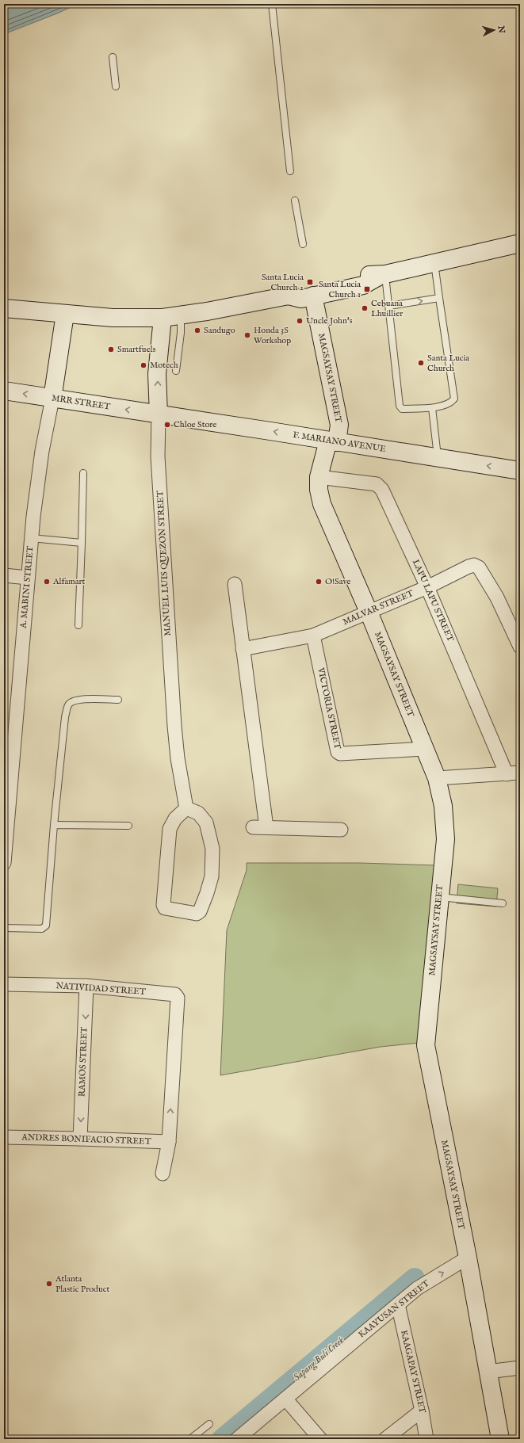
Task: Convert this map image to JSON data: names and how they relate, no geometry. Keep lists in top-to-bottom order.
{
  "streets": {
    "street": [
      "MAGSAYSAY STREET",
      "MRR STREET",
      "F. MARIANO AVENUE",
      "MANUEL LUIS QUEZON STREET",
      "A. MABINI STREET",
      "LAPU LAPU STREET",
      "MALVAR STREET",
      "VICTORIA STREET",
      "NATIVIDAD STREET",
      "RAMOS STREET",
      "ANDRES BONIFACIO STREET",
      "KAAYUSAN STREET",
      "KAAGAPAY STREET"
    ]
  },
  "crossings": [
    ["MAGSAYSAY STREET", "F. MARIANO AVENUE"],
    ["MAGSAYSAY STREET", "LAPU LAPU STREET"],
    ["MAGSAYSAY STREET", "MALVAR STREET"],
    ["MAGSAYSAY STREET", "VICTORIA STREET"],
    ["MAGSAYSAY STREET", "KAAYUSAN STREET"],
    ["MRR STREET", "F. MARIANO AVENUE"],
    ["MRR STREET", "MANUEL LUIS QUEZON STREET"],
    ["MRR STREET", "A. MABINI STREET"],
    ["F. MARIANO AVENUE", "MANUEL LUIS QUEZON STREET"],
    ["LAPU LAPU STREET", "MALVAR STREET"],
    ["MALVAR STREET", "VICTORIA STREET"],
    ["NATIVIDAD STREET", "RAMOS STREET"],
    ["NATIVIDAD STREET", "ANDRES BONIFACIO STREET"],
    ["RAMOS STREET", "ANDRES BONIFACIO STREET"],
    ["KAAYUSAN STREET", "KAAGAPAY STREET"]
  ],
  "one_way": ["RAMOS STREET"],
  "water": ["Sapang Buli Creek"],
  "places": {
    "transit": ["Santa Lucia Church 2", "Santa Lucia Church 1"],
    "other": [
      "Cebuana Lhuillier",
      "Uncle John's",
      "Sandugo",
      "Honda 3S Workshop",
      "Smartfuels",
      "Santa Lucia Church",
      "Motech",
      "Chloe Store",
      "Alfamart",
      "O!Save",
      "Atlanta Plastic Product"
    ]
  },
  "north": "right"
}
